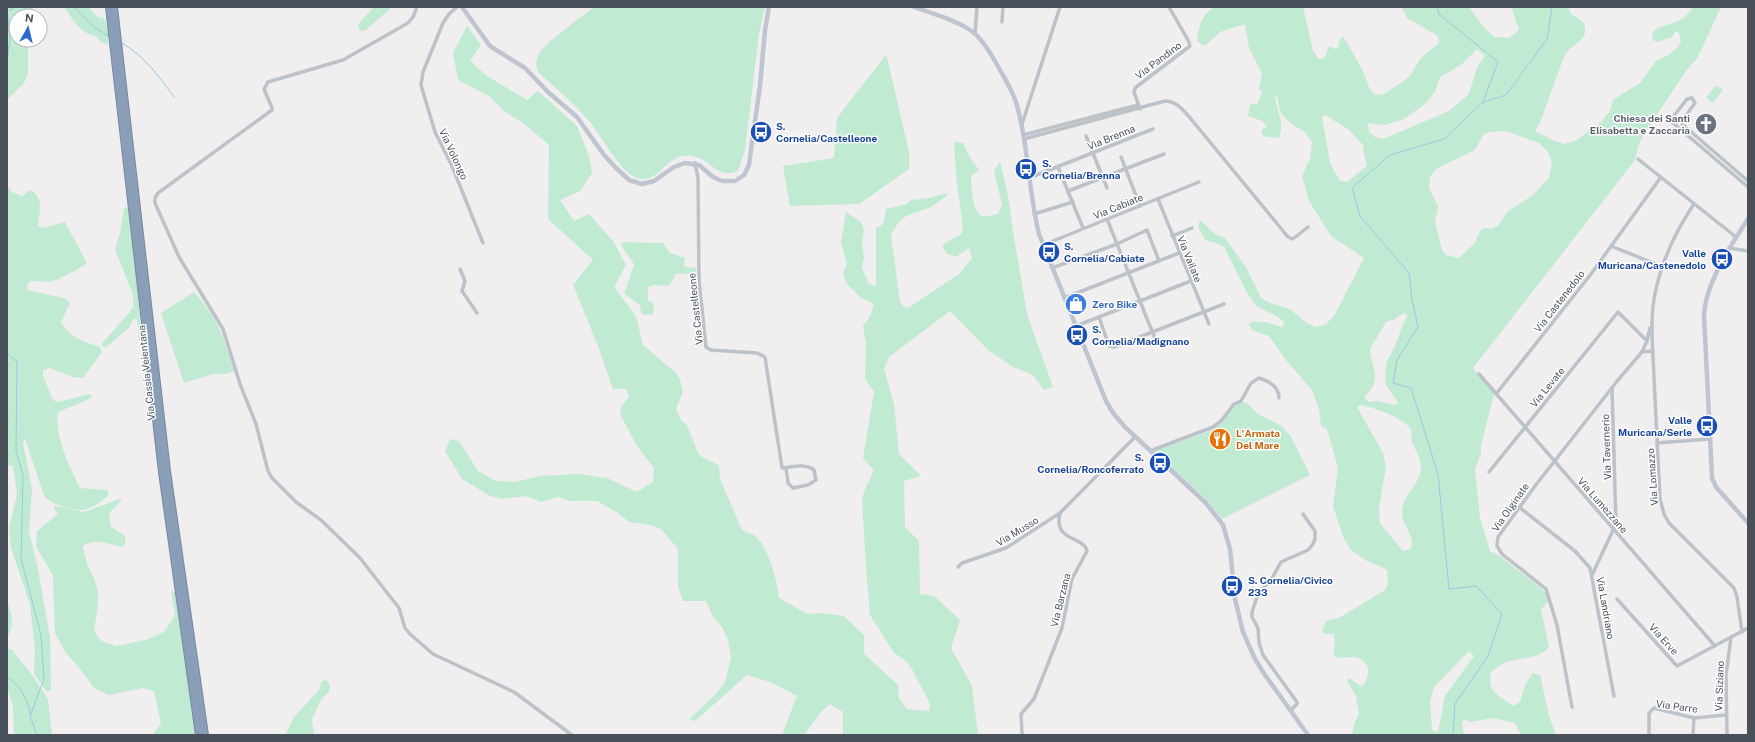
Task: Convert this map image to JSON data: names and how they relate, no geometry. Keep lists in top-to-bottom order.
{
  "streets": {
    "highway": ["Via Cassia Veientana"],
    "street": [
      "Via Pandino",
      "Via Brenna",
      "Via Volongo",
      "Via Cabiate",
      "Via Vailate",
      "Via Castenedolo",
      "Via Castelleone",
      "Via Levate",
      "Via Tavernerio",
      "Via Lomazzo",
      "Via Lumezzane",
      "Via Olginate",
      "Via Musso",
      "Via Barzana",
      "Via Landriano",
      "Via Erve",
      "Via Siziano",
      "Via Parre"
    ]
  },
  "crossings": [
    ["Via Cabiate", "Via Vailate"],
    ["Via Castenedolo", "Via Lumezzane"],
    ["Via Levate", "Via Lumezzane"],
    ["Via Levate", "Via Olginate"],
    ["Via Tavernerio", "Via Lumezzane"],
    ["Via Tavernerio", "Via Olginate"],
    ["Via Lomazzo", "Via Olginate"],
    ["Via Lomazzo", "Via Erve"],
    ["Via Lumezzane", "Via Olginate"],
    ["Via Lumezzane", "Via Erve"],
    ["Via Olginate", "Via Landriano"],
    ["Via Musso", "Via Barzana"],
    ["Via Erve", "Via Siziano"],
    ["Via Siziano", "Via Parre"]
  ],
  "places": {
    "church": ["Chiesa dei Santi Elisabetta e Zaccaria"],
    "bus stop": [
      "S. Cornelia/Castelleone",
      "S. Cornelia/Brenna",
      "S. Cornelia/Cabiate",
      "Valle Muricana/Castenedolo",
      "S. Cornelia/Madignano",
      "Valle Muricana/Serle",
      "S. Cornelia/Roncoferrato",
      "S. Cornelia/Civico 233"
    ],
    "shop": ["Zero Bike"],
    "restaurant": ["L'Armata Del Mare"]
  },
  "north": "top"
}
